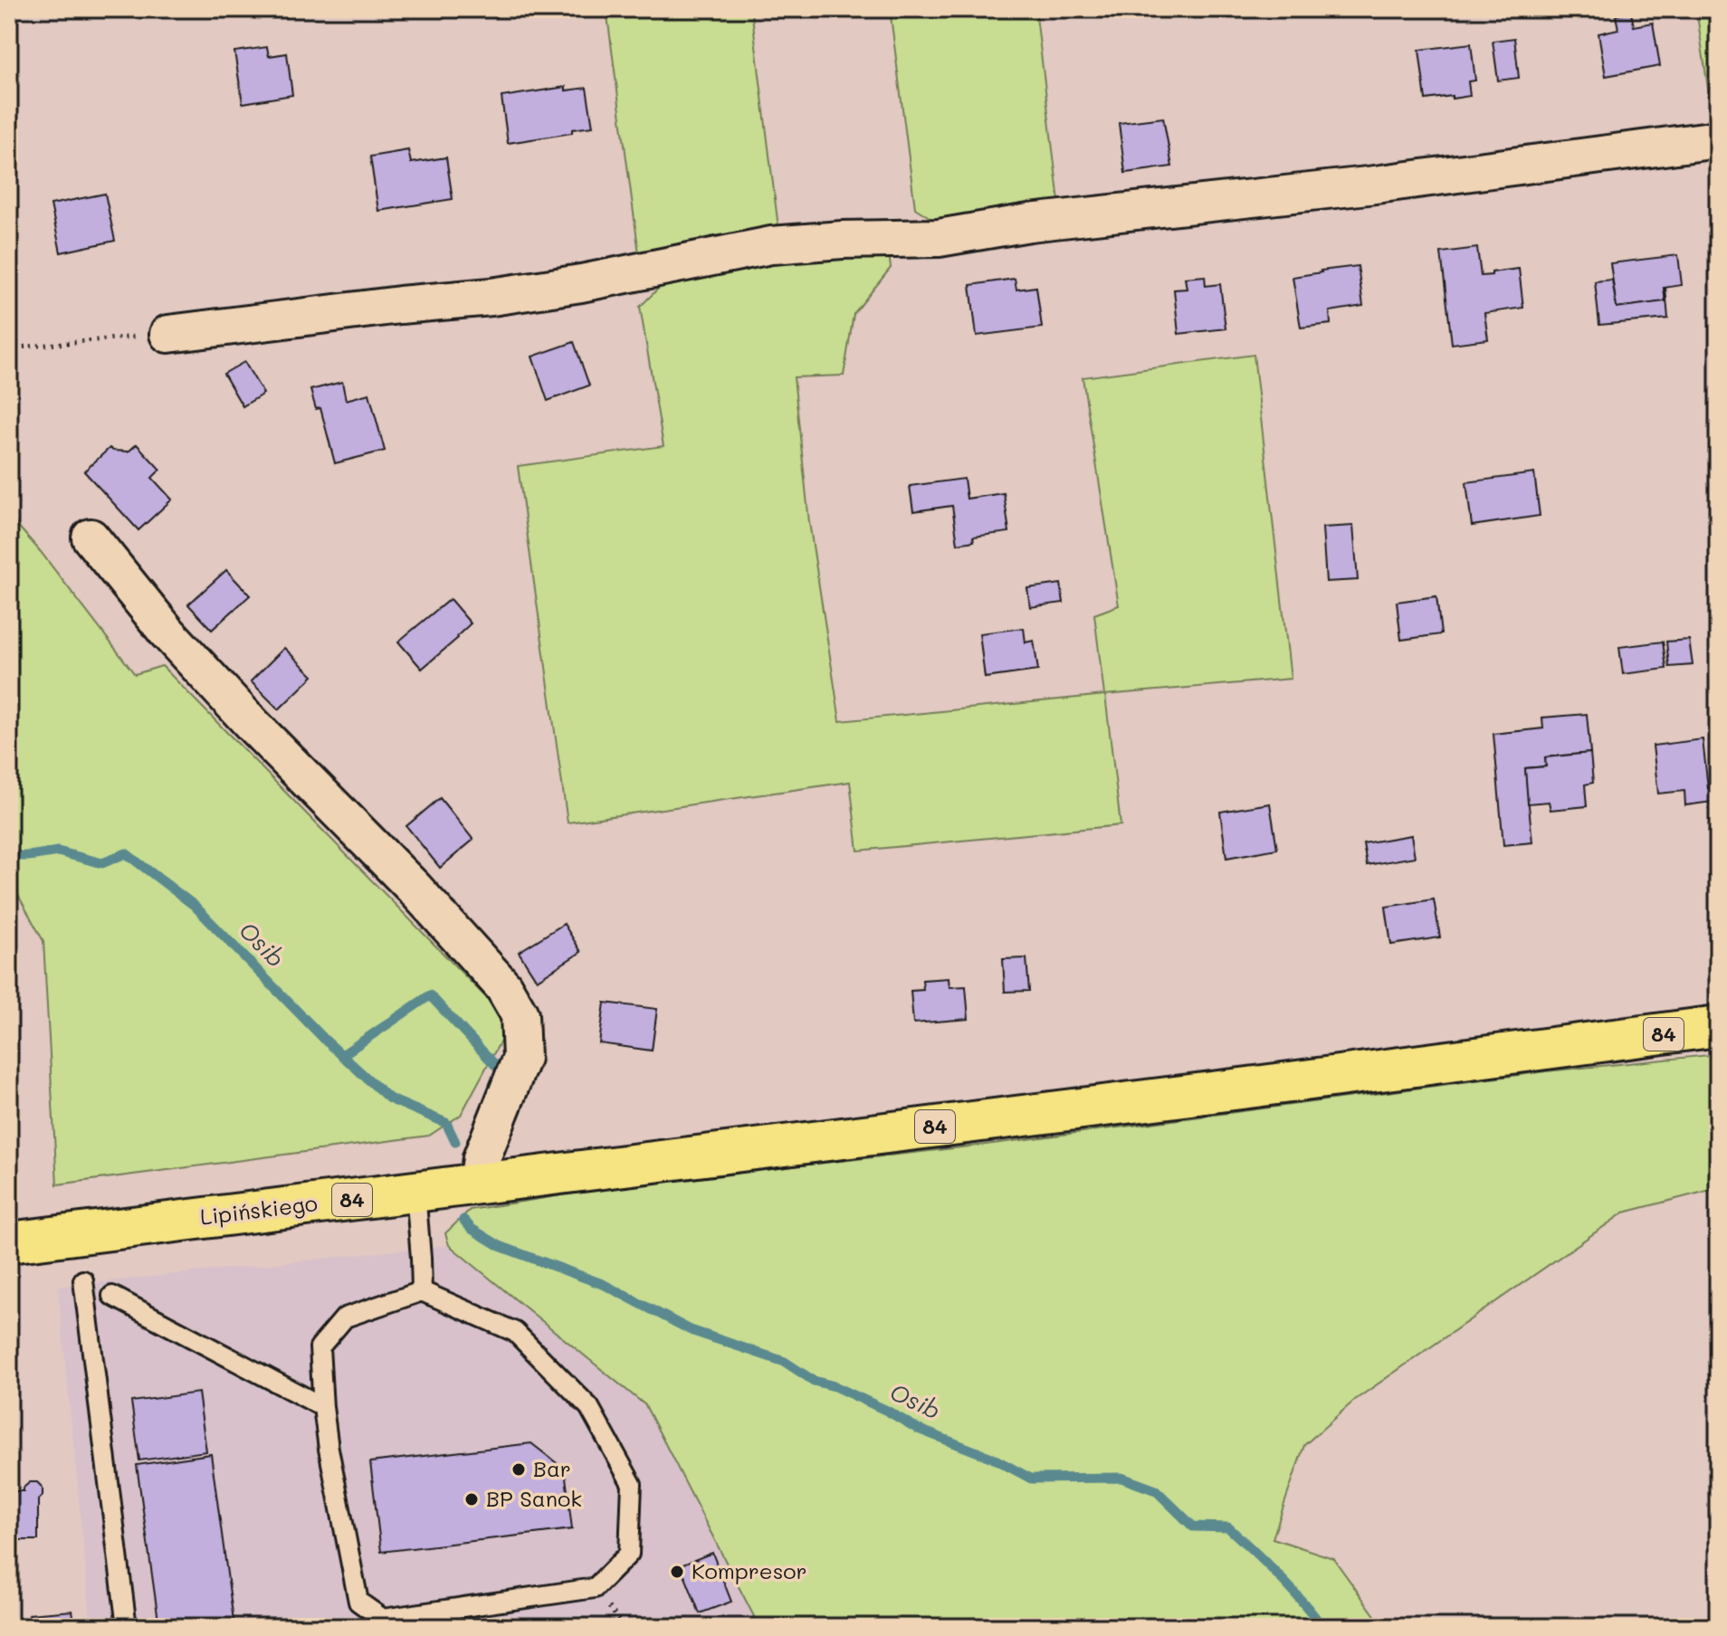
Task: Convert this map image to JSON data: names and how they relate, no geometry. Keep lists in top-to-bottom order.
{
  "streets": {
    "main road": ["84", "Lipińskiego"]
  },
  "water": ["Osib"],
  "places": ["Bar", "BP Sanok", "Kompresor"]
}
